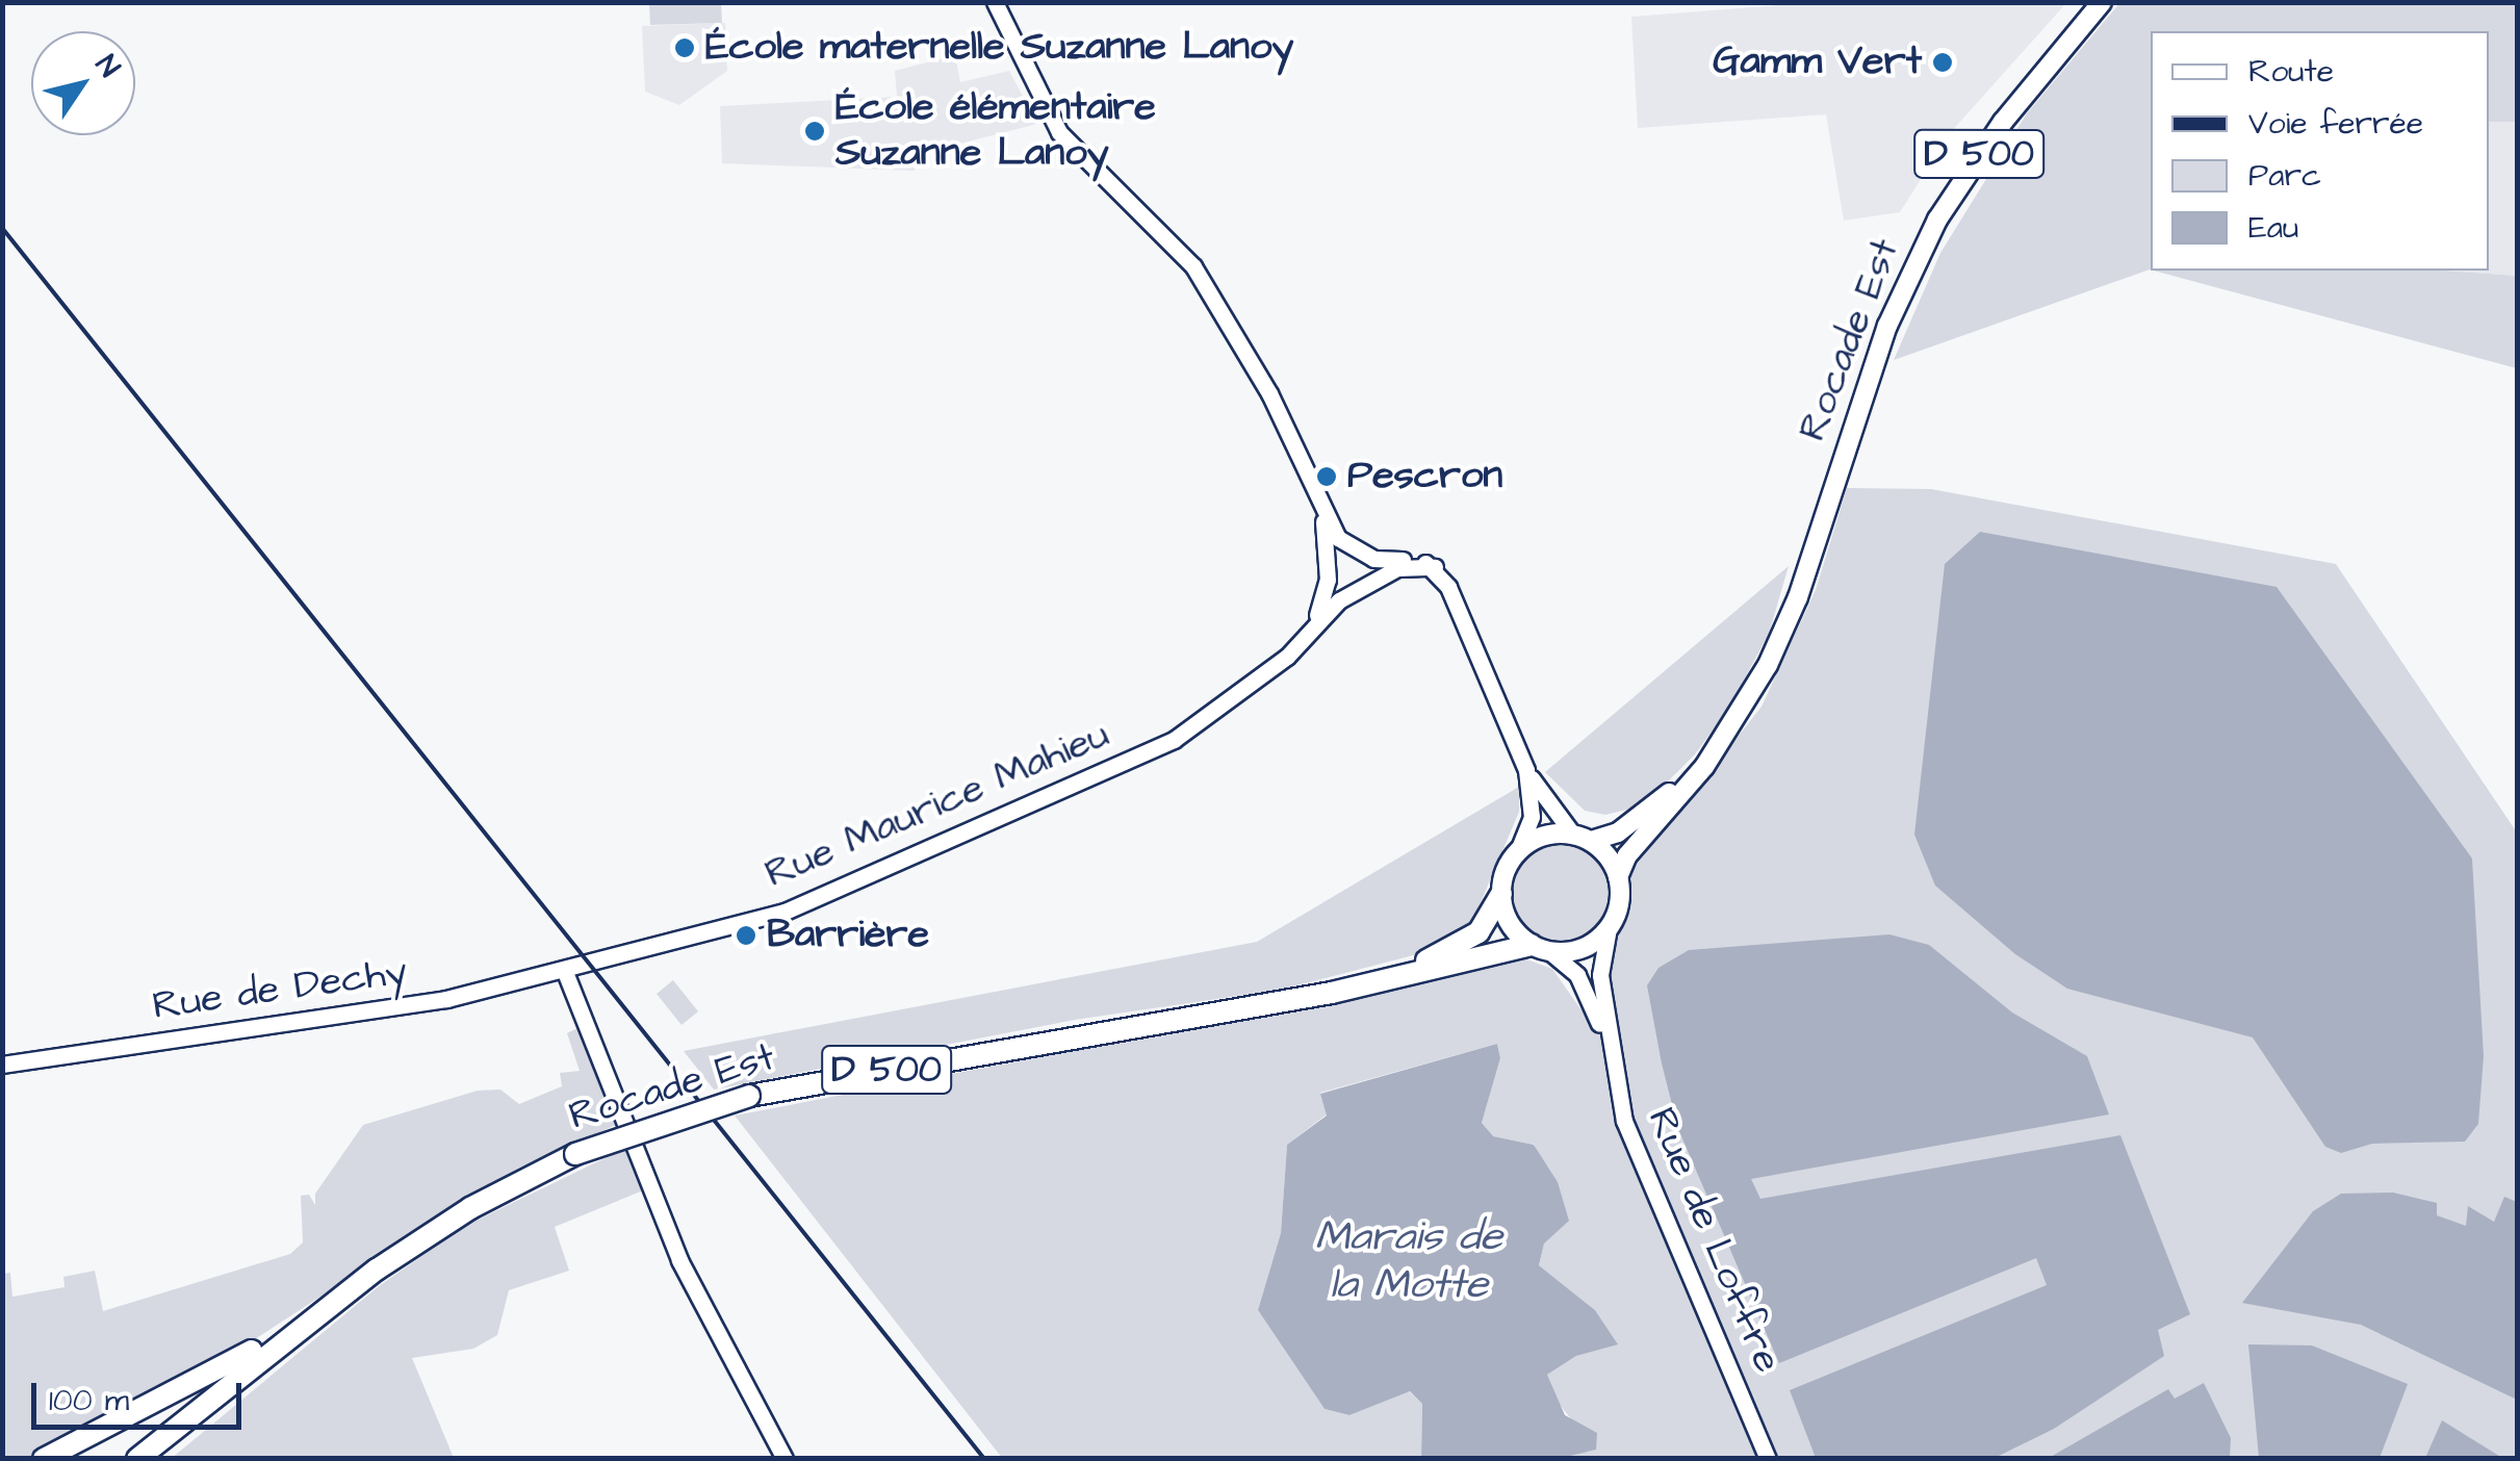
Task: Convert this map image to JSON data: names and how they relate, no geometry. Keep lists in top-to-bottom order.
{
  "streets": {
    "highway": ["D 500", "Rocade Est"],
    "street": ["Rue Maurice Mahieu", "Rue de Dechy", "Rue de Loffre"]
  },
  "crossings": [
    ["D 500", "Rocade Est"],
    ["D 500", "Rue de Loffre"],
    ["Rue Maurice Mahieu", "Rue de Dechy"]
  ],
  "water": ["Marais de la Motte"],
  "places": [
    "École maternelle Suzanne Lanoy",
    "Gamm Vert",
    "École élémentaire Suzanne Lanoy",
    "Pescron",
    "Barrière"
  ],
  "legend": [
    "Route",
    "Voie ferrée",
    "Parc",
    "Eau"
  ],
  "scale_bar": "100 m",
  "north": "top right"
}
